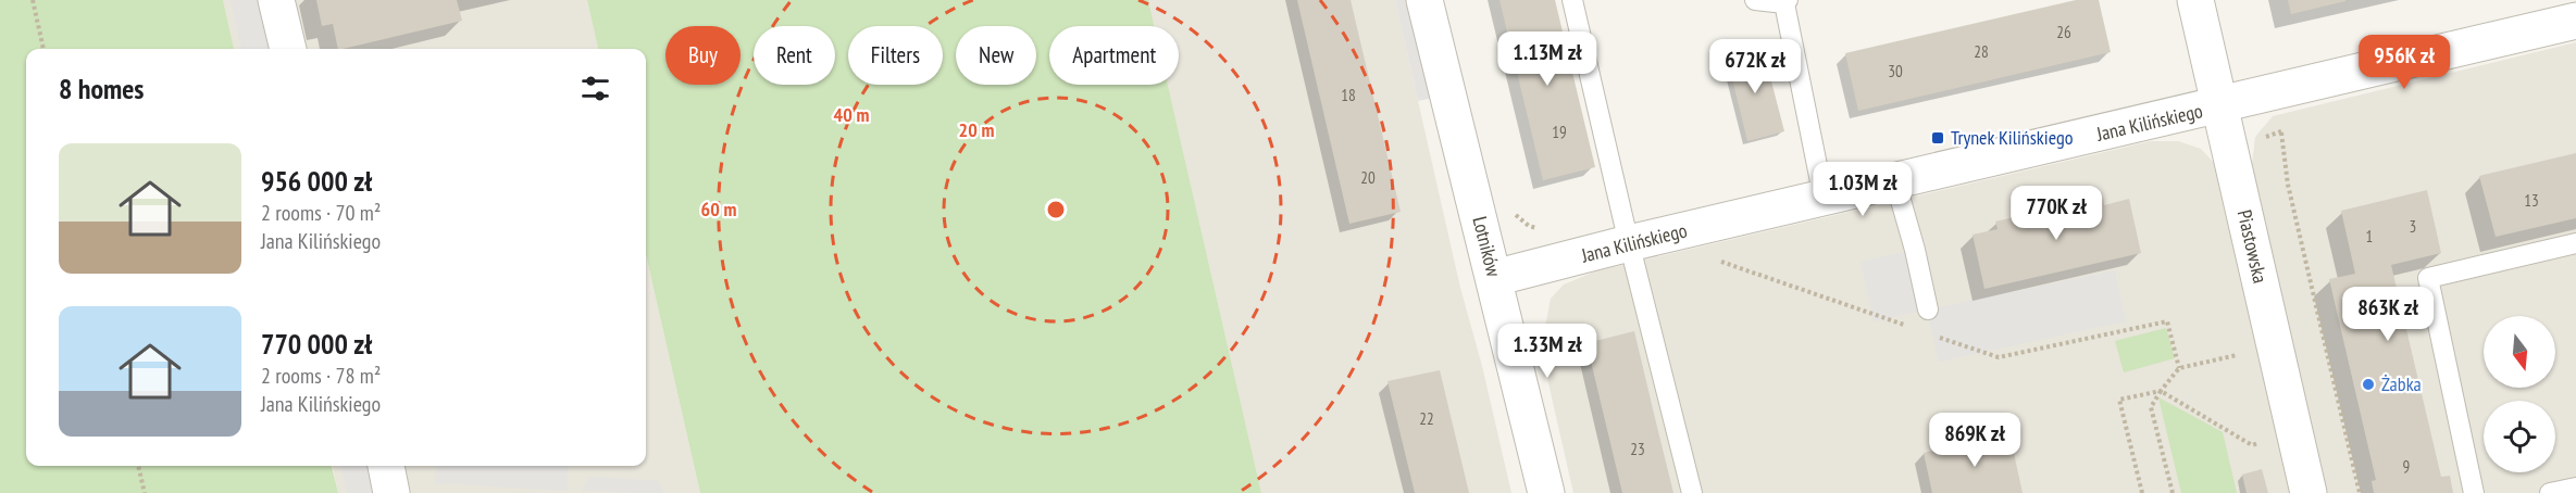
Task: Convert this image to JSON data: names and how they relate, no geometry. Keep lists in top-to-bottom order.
{
  "streets": {
    "street": ["Jana Kilińskiego", "Lotników", "Piastowska"]
  },
  "crossings": [
    ["Jana Kilińskiego", "Lotników"],
    ["Jana Kilińskiego", "Piastowska"]
  ],
  "places": {
    "transit": ["Trynek Kilińskiego"],
    "other": ["Żabka"]
  },
  "house_numbers": [
    "26",
    "28",
    "30",
    "18",
    "19",
    "20",
    "13",
    "3",
    "1",
    "22",
    "23",
    "9"
  ],
  "north": "bottom",
  "page": {
    "chip": [
      "Buy",
      "Rent",
      "Filters",
      "New",
      "Apartment"
    ],
    "price": [
      "1.13M zł",
      "956K zł",
      "672K zł",
      "1.03M zł",
      "770K zł",
      "863K zł",
      "1.33M zł",
      "869K zł"
    ],
    "heading": "8 homes",
    "list": [
      {
        "name": "956 000 zł",
        "note": "2 rooms · 70 m² · Jana Kilińskiego"
      },
      {
        "name": "770 000 zł",
        "note": "2 rooms · 78 m² · Jana Kilińskiego"
      }
    ]
  },
  "rings": ["40 m", "20 m", "60 m"]
}
